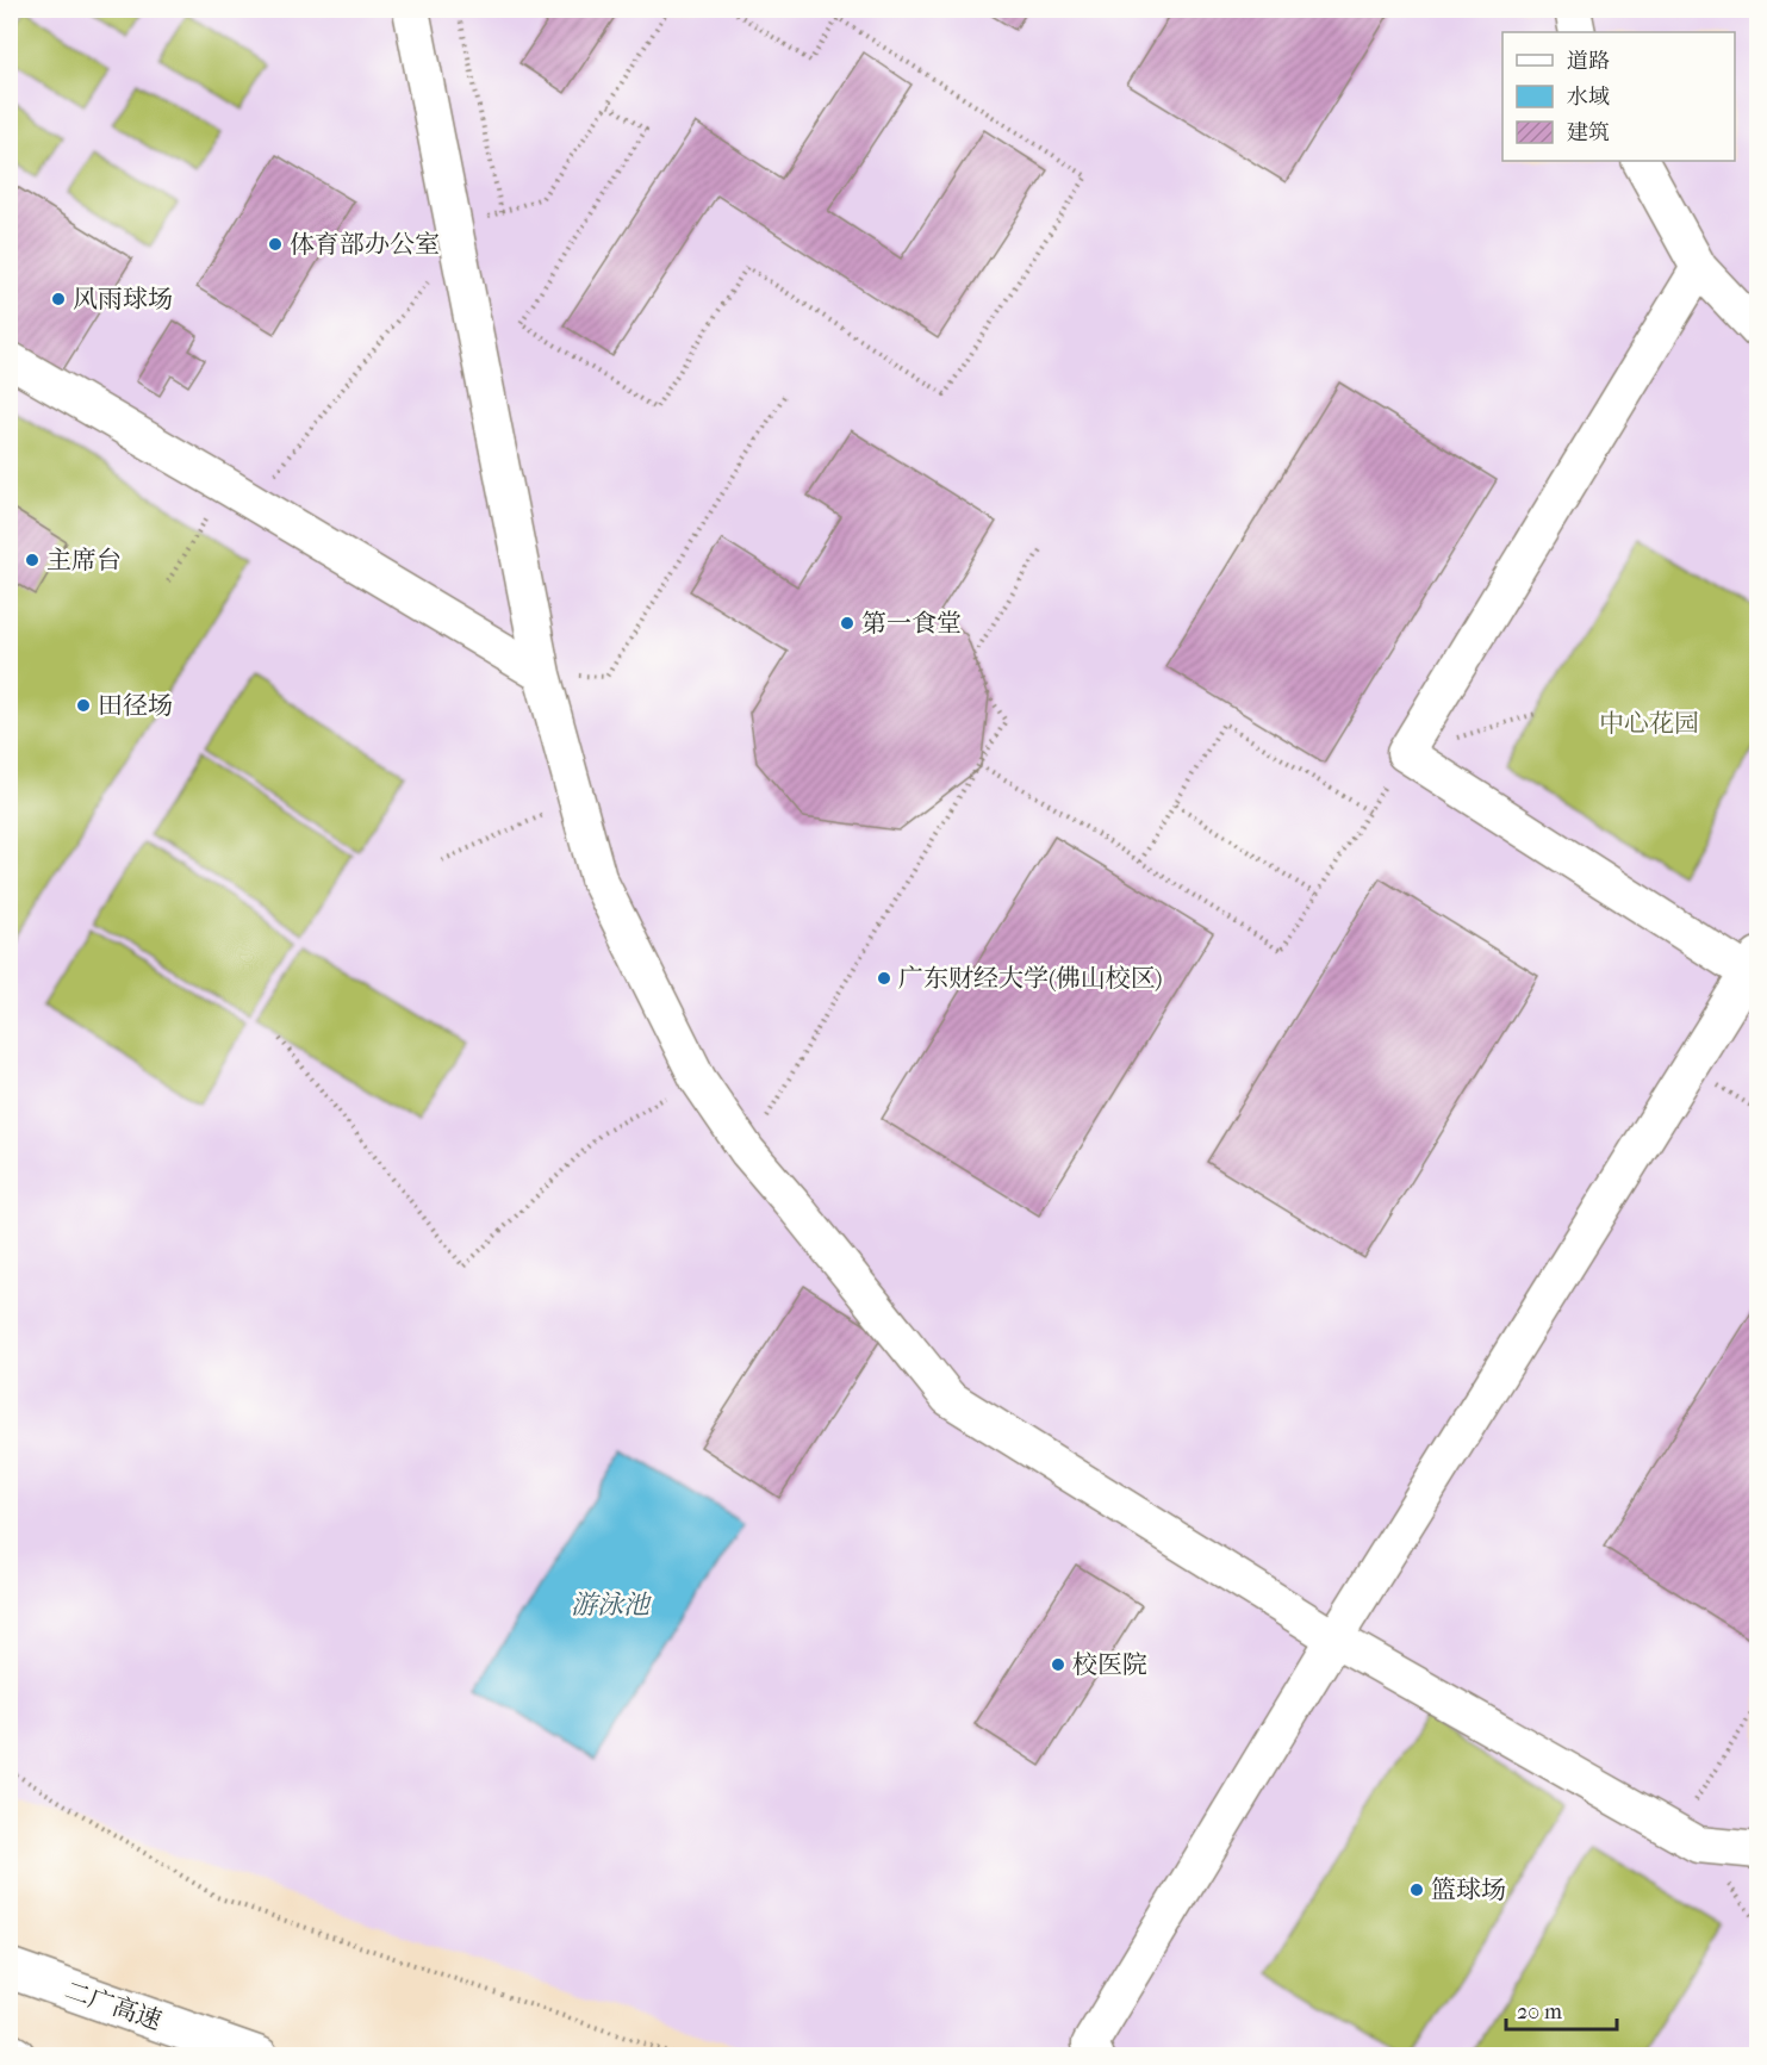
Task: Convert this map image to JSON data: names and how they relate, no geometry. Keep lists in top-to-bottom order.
{
  "streets": {
    "highway": ["二广高速"]
  },
  "water": ["游泳池"],
  "parks": ["中心花园"],
  "places": [
    "体育部办公室",
    "风雨球场",
    "主席台",
    "第一食堂",
    "田径场",
    "广东财经大学(佛山校区)",
    "校医院",
    "篮球场"
  ],
  "legend": ["道路", "水域", "建筑"],
  "scale_bar": "20 m"
}
